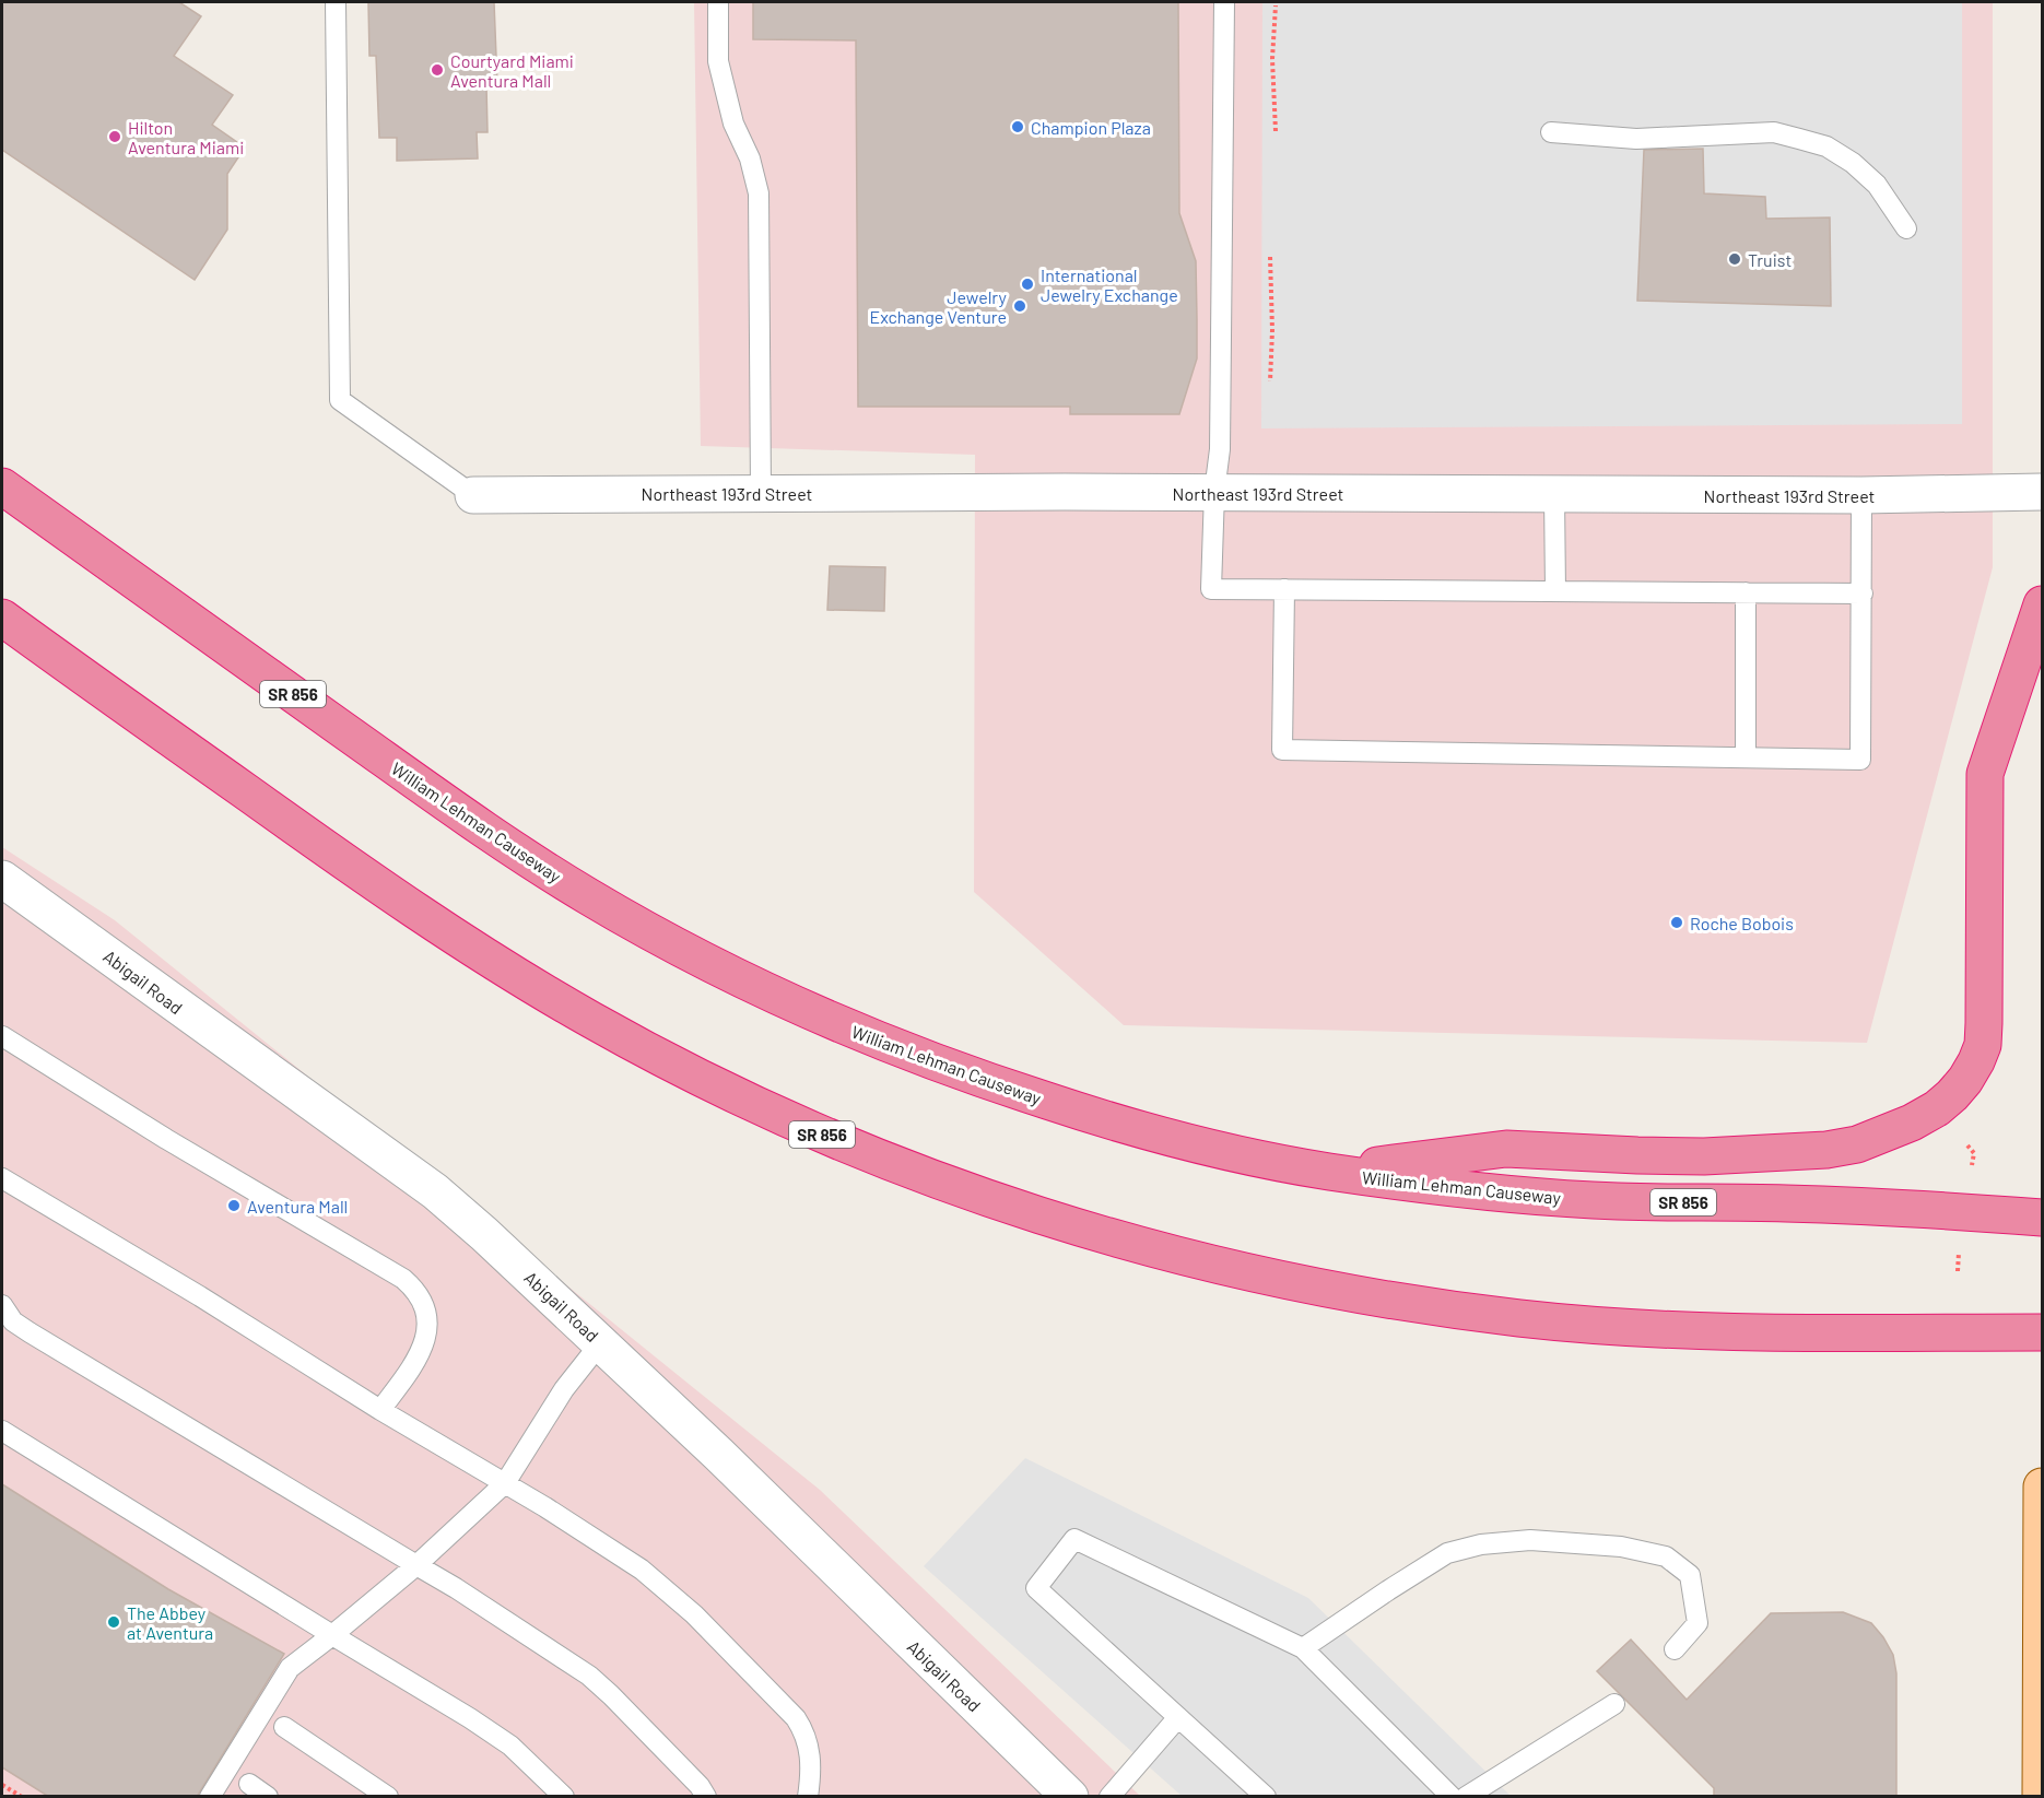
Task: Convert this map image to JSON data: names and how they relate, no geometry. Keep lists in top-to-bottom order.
{
  "streets": {
    "highway": ["SR 856", "William Lehman Causeway"],
    "street": ["Northeast 193rd Street", "Abigail Road"]
  },
  "places": [
    "Courtyard Miami Aventura Mall",
    "Champion Plaza",
    "Hilton Aventura Miami",
    "Truist",
    "International Jewelry Exchange",
    "Jewelry Exchange Venture",
    "Roche Bobois",
    "Aventura Mall",
    "The Abbey at Aventura"
  ]
}
